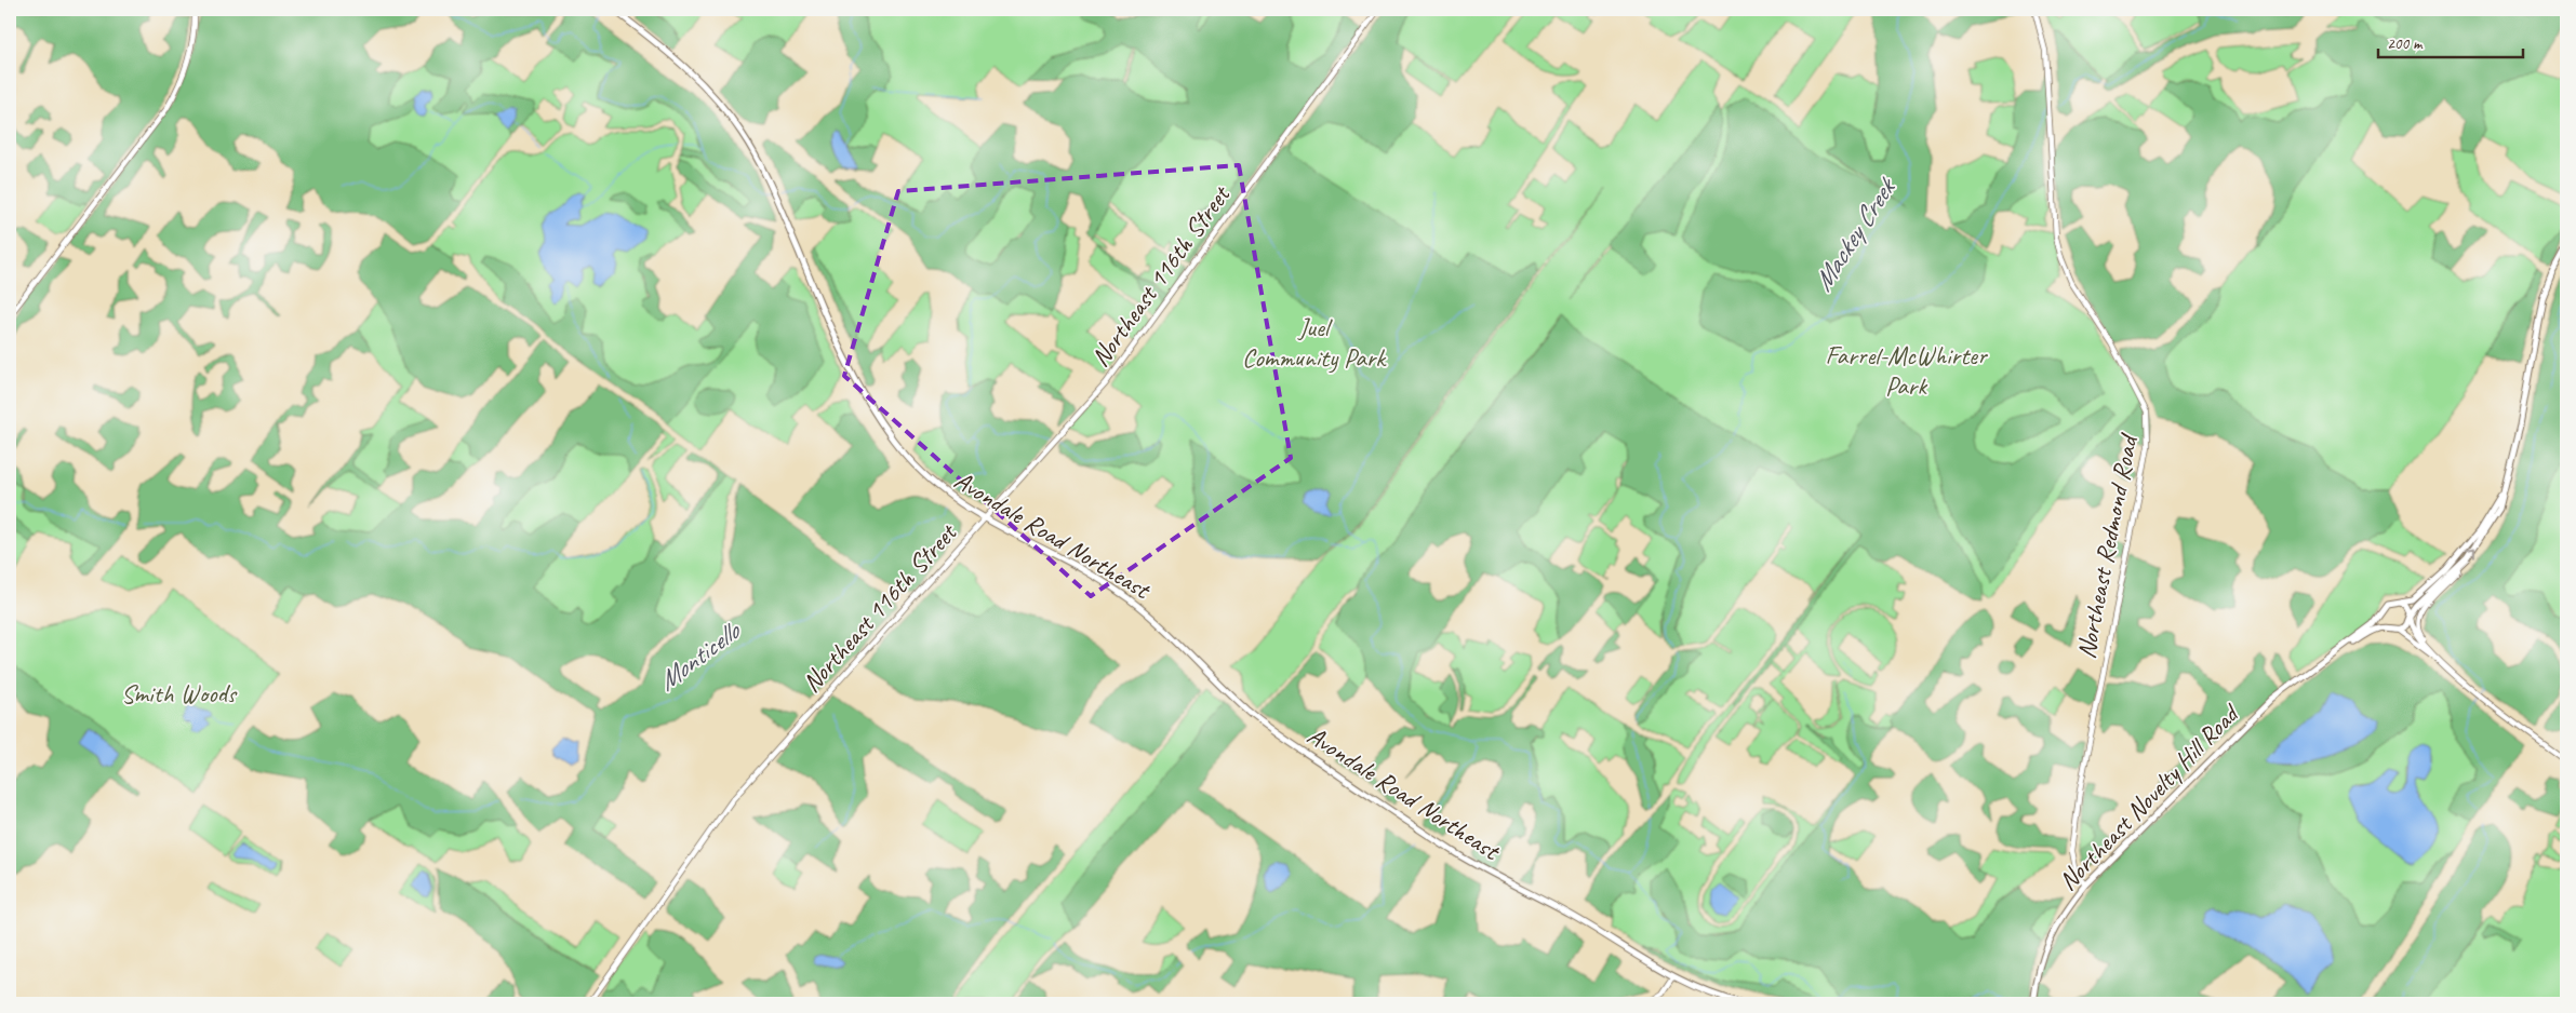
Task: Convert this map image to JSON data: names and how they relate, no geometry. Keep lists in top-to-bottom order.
{
  "streets": {
    "main road": ["Avondale Road Northeast", "Northeast Novelty Hill Road"],
    "street": ["Northeast 116th Street", "Northeast Redmond Road"]
  },
  "crossings": [
    ["Northeast 116th Street", "Avondale Road Northeast"],
    ["Northeast Redmond Road", "Northeast Novelty Hill Road"]
  ],
  "water": ["Mackey Creek", "Monticello"],
  "parks": ["Juel Community Park", "Farrel-McWhirter Park", "Smith Woods"],
  "scale_bar": "200 m"
}
